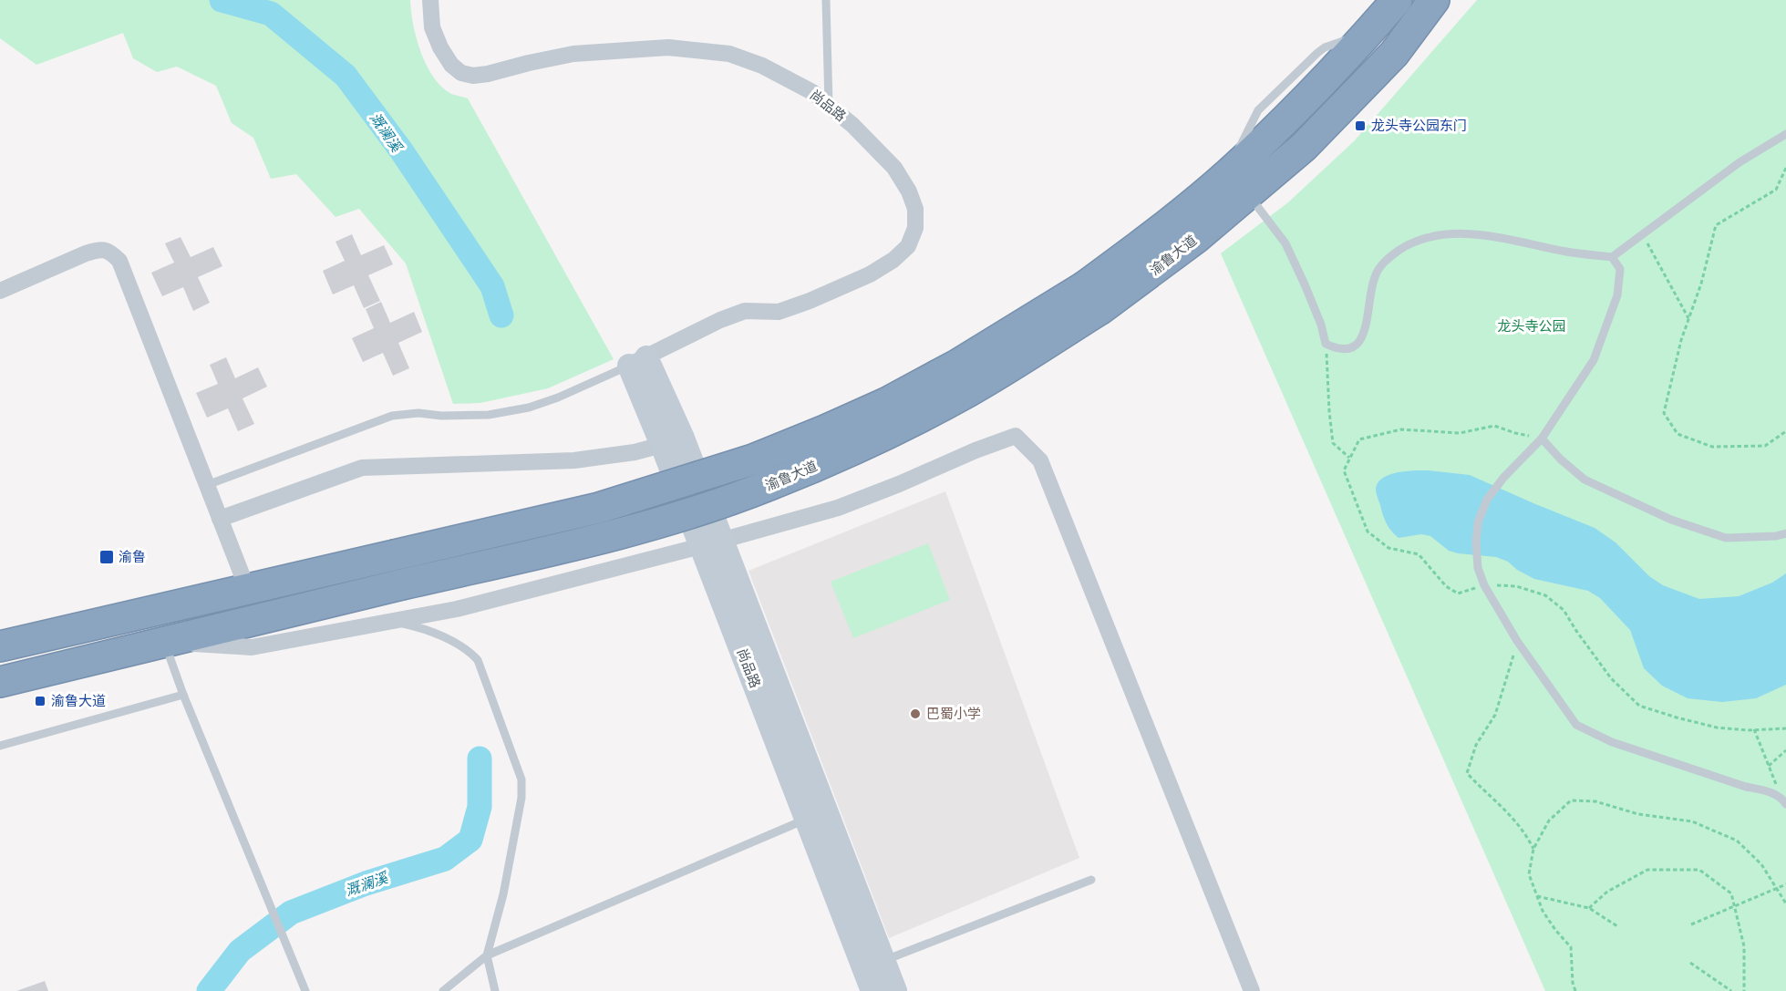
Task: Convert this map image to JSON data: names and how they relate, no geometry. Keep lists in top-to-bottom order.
{
  "streets": {
    "highway": ["渝鲁大道"],
    "main road": ["尚品路"]
  },
  "water": ["溉澜溪"],
  "parks": ["龙头寺公园"],
  "places": {
    "transit": ["龙头寺公园东门", "渝鲁", "渝鲁大道"],
    "other": ["巴蜀小学"]
  }
}
